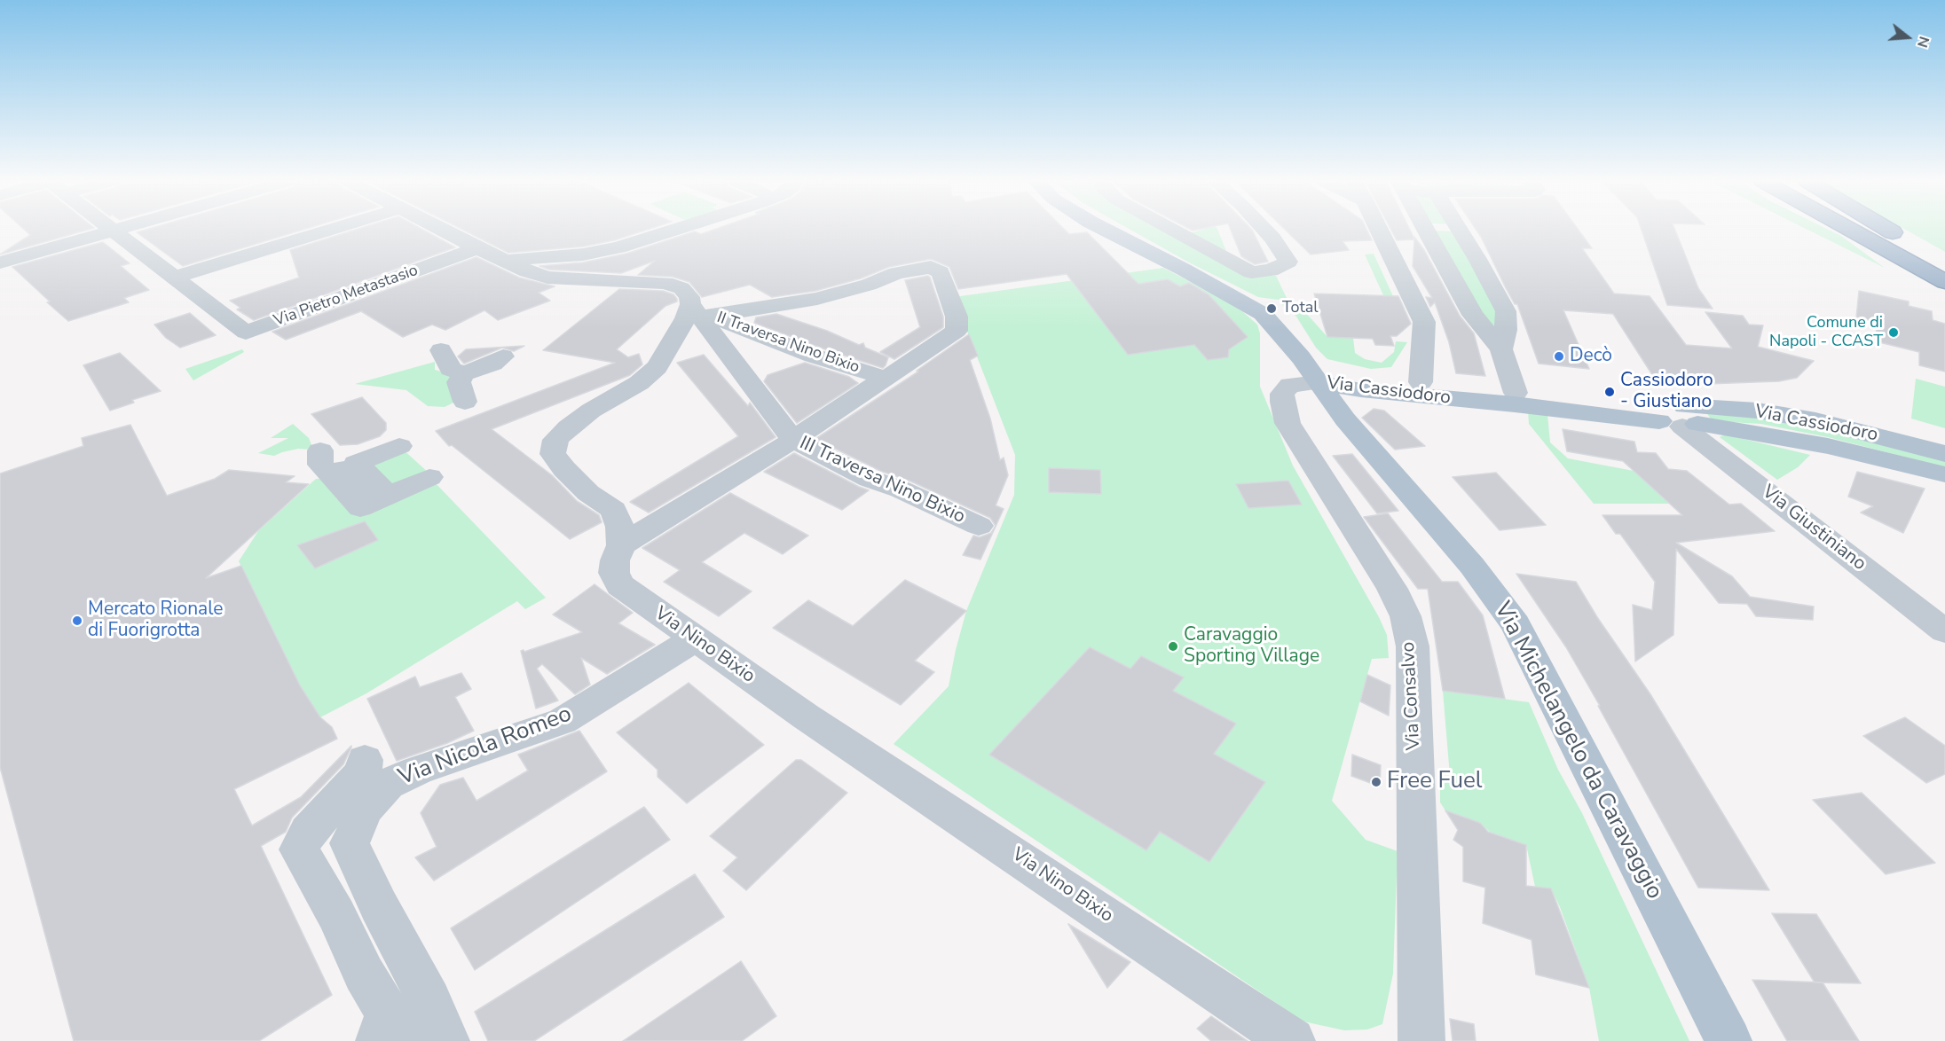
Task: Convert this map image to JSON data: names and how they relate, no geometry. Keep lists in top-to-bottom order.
{
  "streets": {
    "main road": ["Via Cassiodoro", "Via Michelangelo da Caravaggio"],
    "street": [
      "Via Pietro Metastasio",
      "II Traversa Nino Bixio",
      "III Traversa Nino Bixio",
      "Via Giustiniano",
      "Via Nino Bixio",
      "Via Consalvo",
      "Via Nicola Romeo"
    ]
  },
  "crossings": [
    ["II Traversa Nino Bixio", "III Traversa Nino Bixio"],
    ["II Traversa Nino Bixio", "Via Nino Bixio"],
    ["Via Cassiodoro", "Via Giustiniano"],
    ["Via Cassiodoro", "Via Consalvo"],
    ["Via Cassiodoro", "Via Michelangelo da Caravaggio"],
    ["III Traversa Nino Bixio", "Via Nino Bixio"],
    ["Via Nino Bixio", "Via Nicola Romeo"],
    ["Via Consalvo", "Via Michelangelo da Caravaggio"]
  ],
  "places": [
    "Total",
    "Comune di Napoli - CCAST",
    "Decò",
    "Cassiodoro - Giustiano",
    "Mercato Rionale di Fuorigrotta",
    "Caravaggio Sporting Village",
    "Free Fuel"
  ],
  "north": "right"
}
